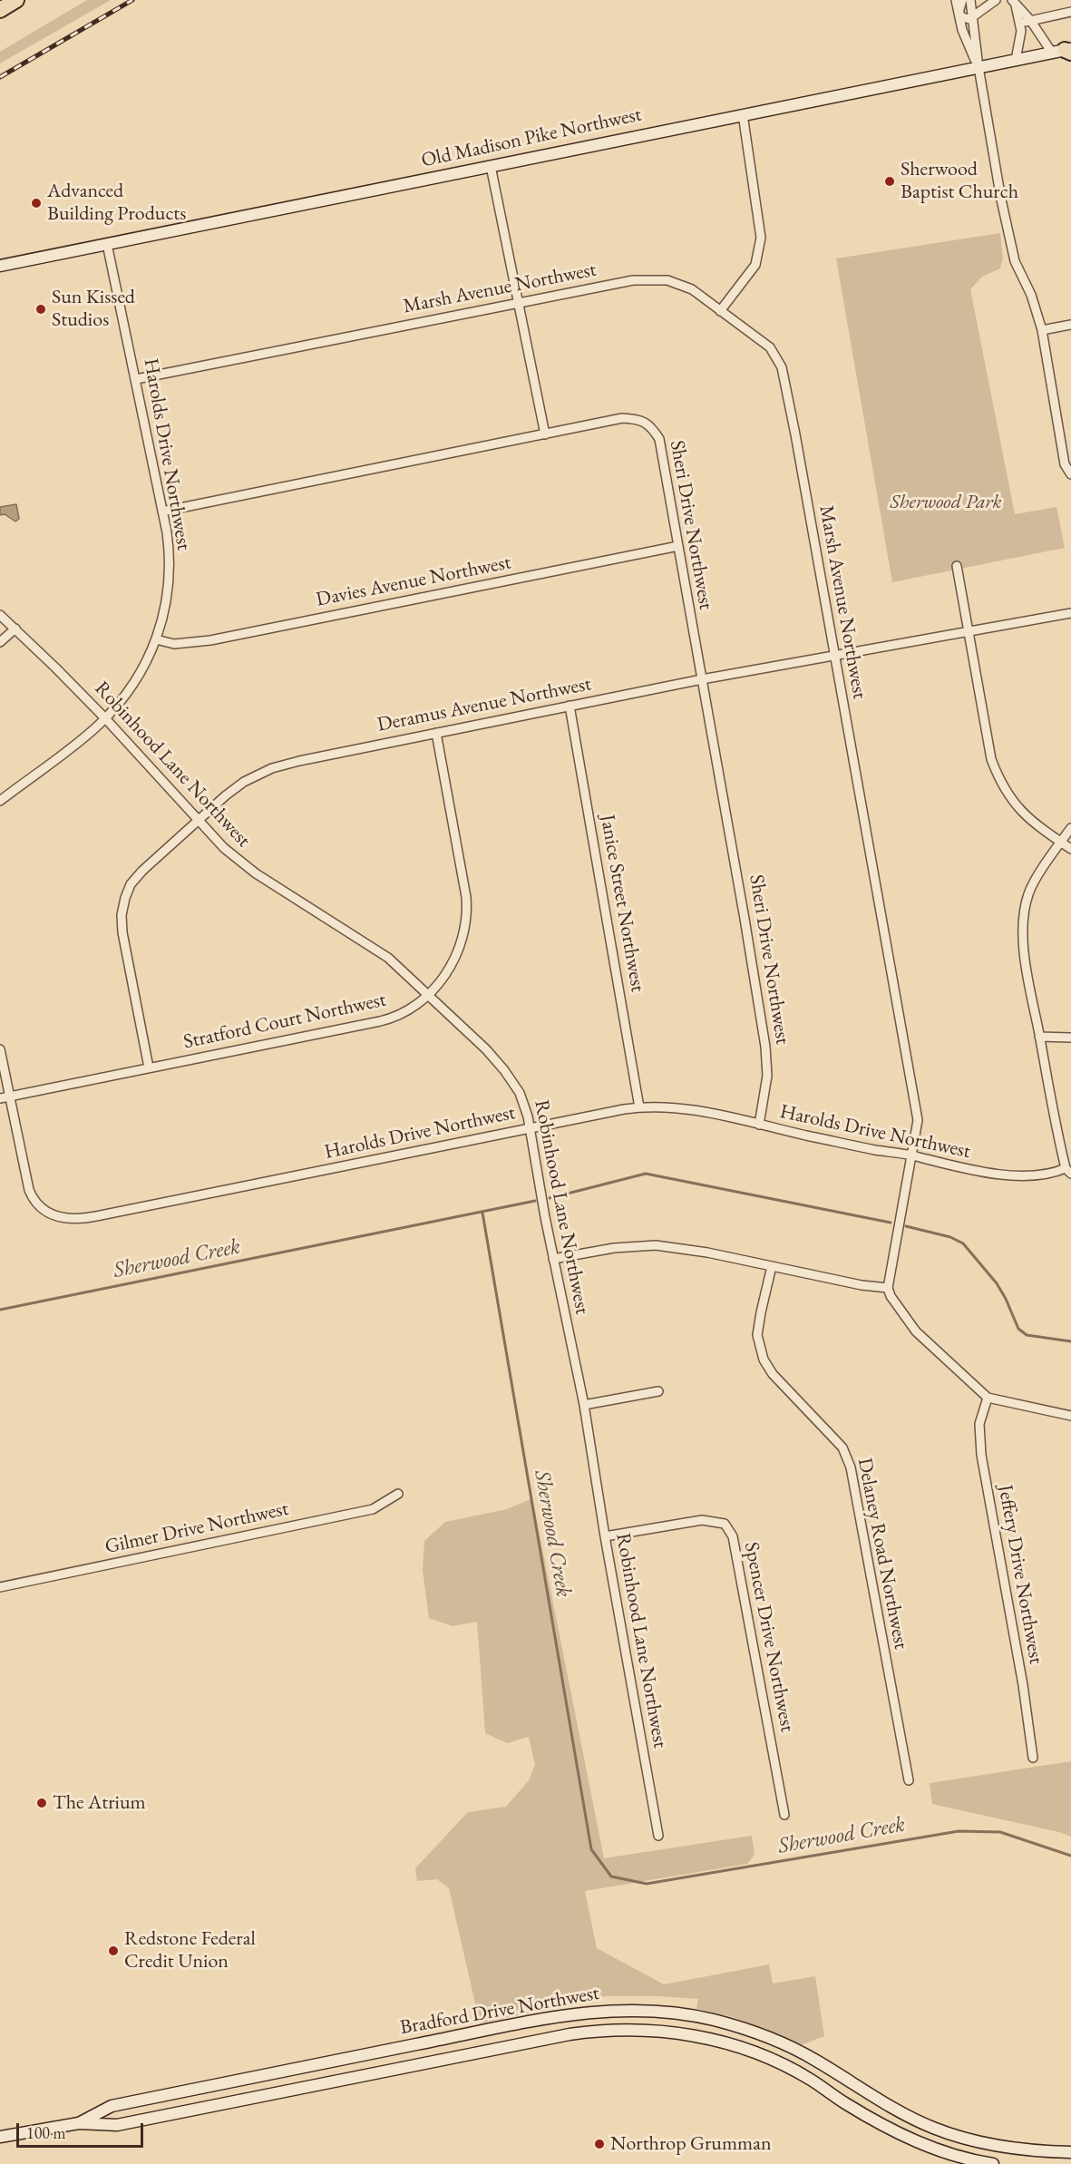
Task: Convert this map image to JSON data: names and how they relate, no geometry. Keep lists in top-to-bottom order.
{
  "streets": {
    "main road": ["Old Madison Pike Northwest", "Bradford Drive Northwest"],
    "street": [
      "Marsh Avenue Northwest",
      "Harolds Drive Northwest",
      "Sheri Drive Northwest",
      "Davies Avenue Northwest",
      "Deramus Avenue Northwest",
      "Robinhood Lane Northwest",
      "Janice Street Northwest",
      "Stratford Court Northwest",
      "Gilmer Drive Northwest",
      "Delaney Road Northwest",
      "Jeffery Drive Northwest",
      "Spencer Drive Northwest"
    ]
  },
  "crossings": [
    ["Old Madison Pike Northwest", "Harolds Drive Northwest"],
    ["Marsh Avenue Northwest", "Harolds Drive Northwest"],
    ["Marsh Avenue Northwest", "Deramus Avenue Northwest"],
    ["Harolds Drive Northwest", "Sheri Drive Northwest"],
    ["Harolds Drive Northwest", "Davies Avenue Northwest"],
    ["Harolds Drive Northwest", "Robinhood Lane Northwest"],
    ["Harolds Drive Northwest", "Janice Street Northwest"],
    ["Harolds Drive Northwest", "Stratford Court Northwest"],
    ["Sheri Drive Northwest", "Davies Avenue Northwest"],
    ["Sheri Drive Northwest", "Deramus Avenue Northwest"],
    ["Deramus Avenue Northwest", "Robinhood Lane Northwest"],
    ["Deramus Avenue Northwest", "Janice Street Northwest"],
    ["Deramus Avenue Northwest", "Stratford Court Northwest"],
    ["Robinhood Lane Northwest", "Stratford Court Northwest"],
    ["Robinhood Lane Northwest", "Spencer Drive Northwest"]
  ],
  "water": ["Sherwood Creek"],
  "parks": ["Sherwood Park"],
  "places": [
    "Sherwood Baptist Church",
    "Advanced Building Products",
    "Sun Kissed Studios",
    "The Atrium",
    "Redstone Federal Credit Union",
    "Northrop Grumman"
  ],
  "scale_bar": "100 m"
}
